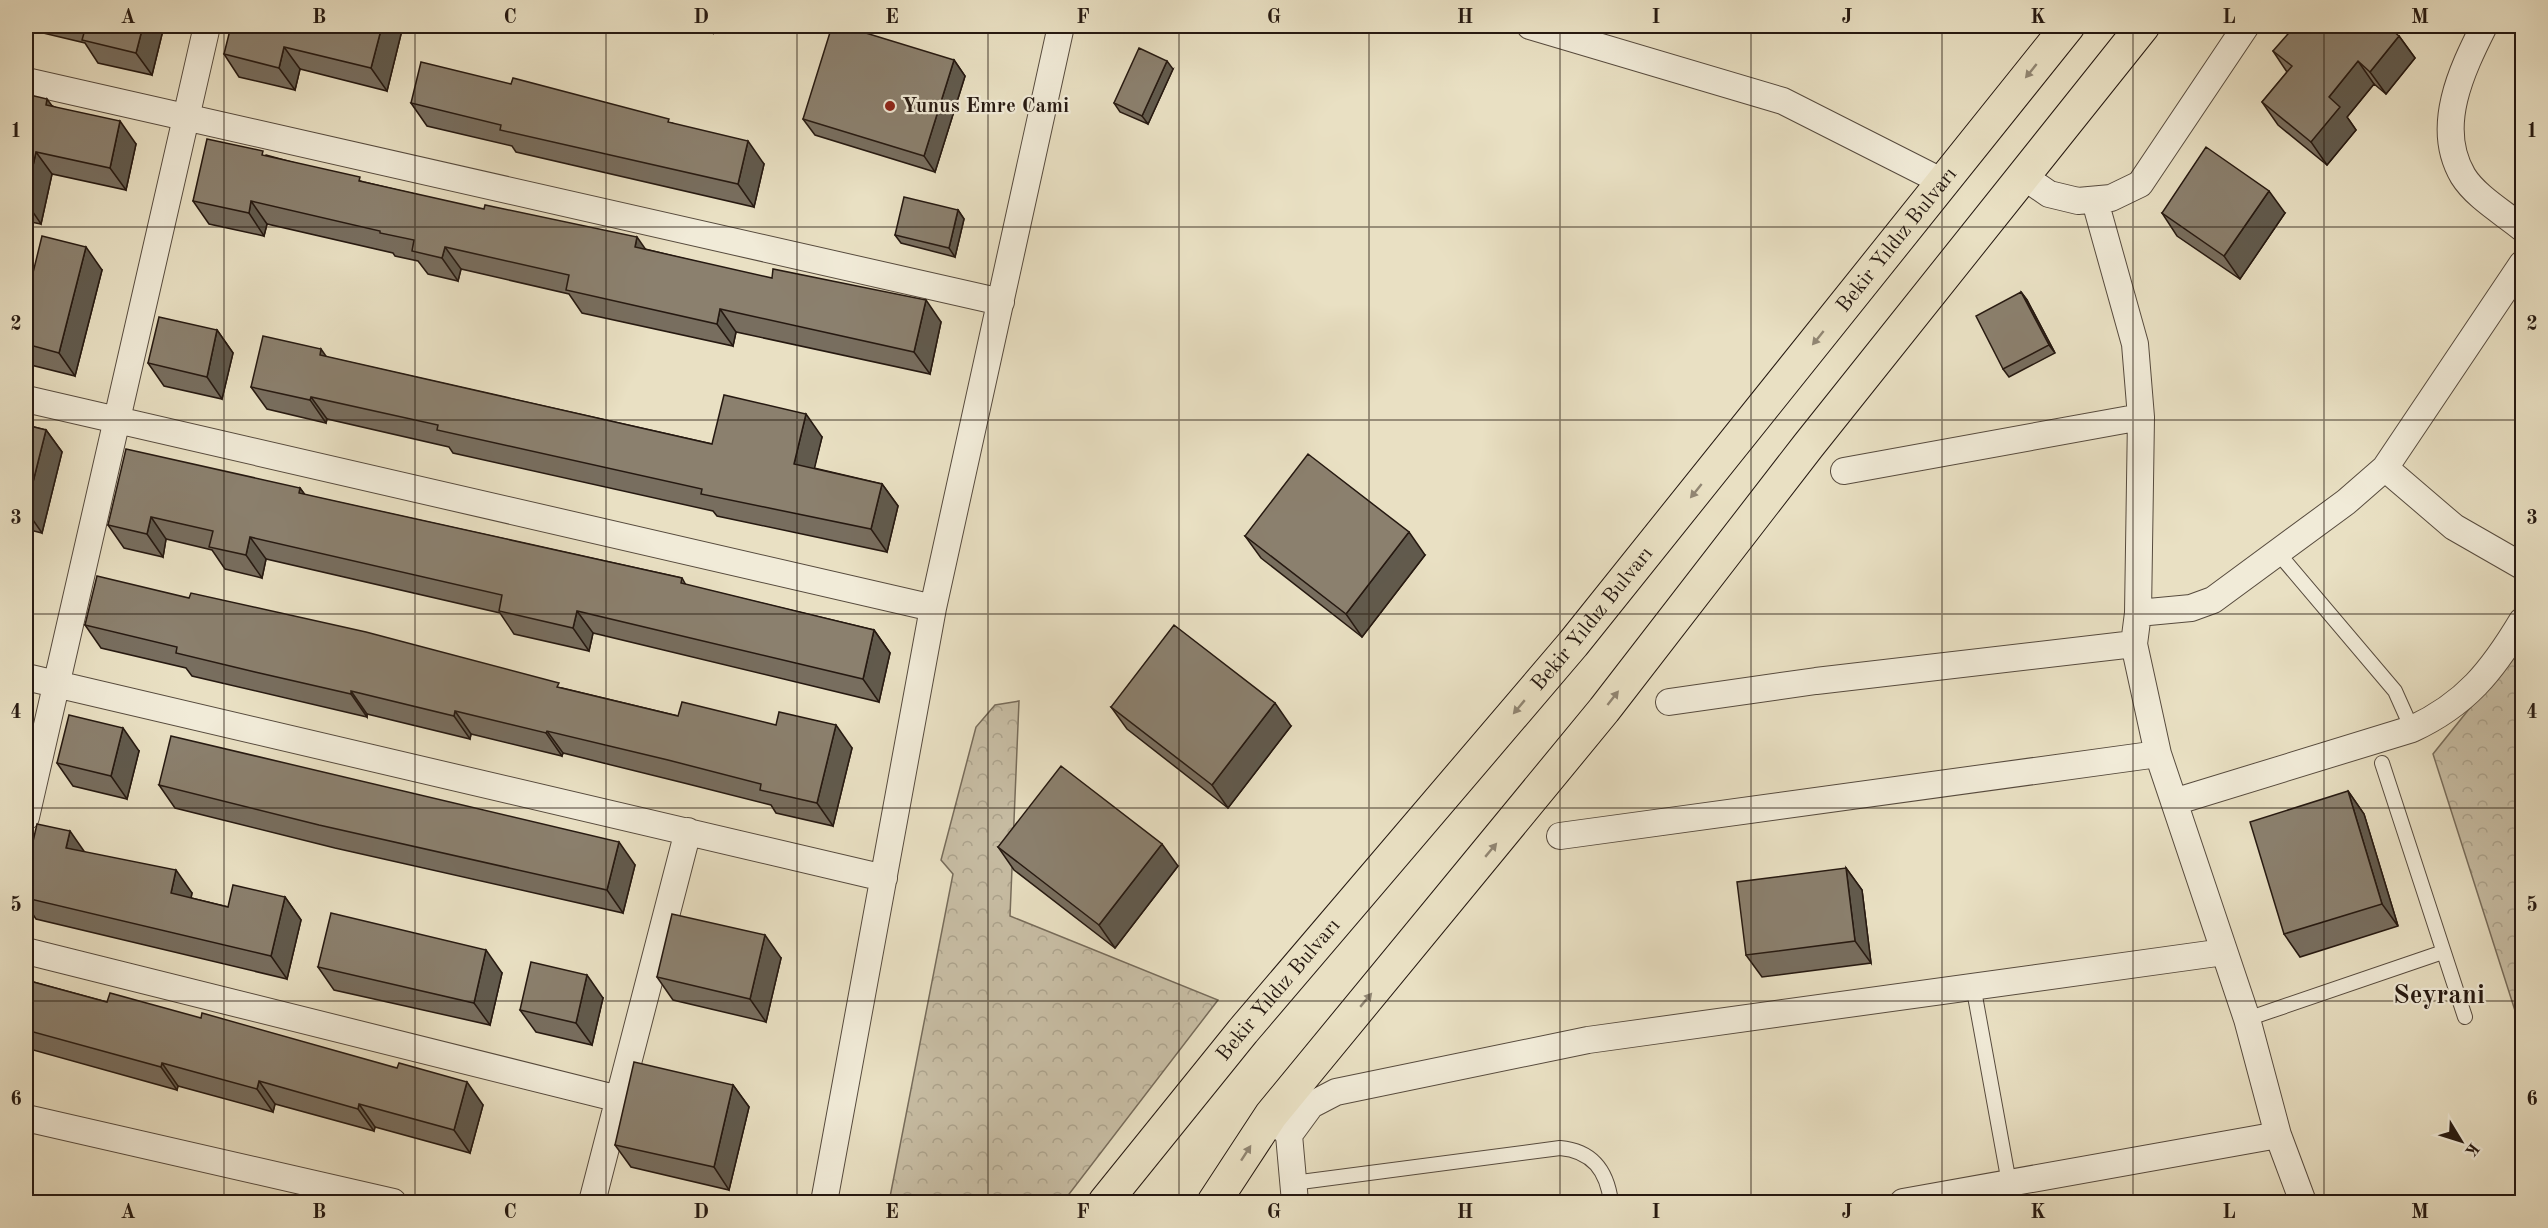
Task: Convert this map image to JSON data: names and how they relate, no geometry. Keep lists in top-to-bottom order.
{
  "streets": {
    "main road": ["Bekir Yıldız Bulvarı"]
  },
  "districts": ["Seyrani"],
  "places": ["Yunus Emre Cami"],
  "north": "bottom right",
  "grid": {
    "columns": [
      "A",
      "B",
      "C",
      "D",
      "E",
      "F",
      "G",
      "H",
      "I",
      "J",
      "K",
      "L",
      "M"
    ],
    "rows": [
      "1",
      "2",
      "3",
      "4",
      "5",
      "6"
    ]
  }
}
